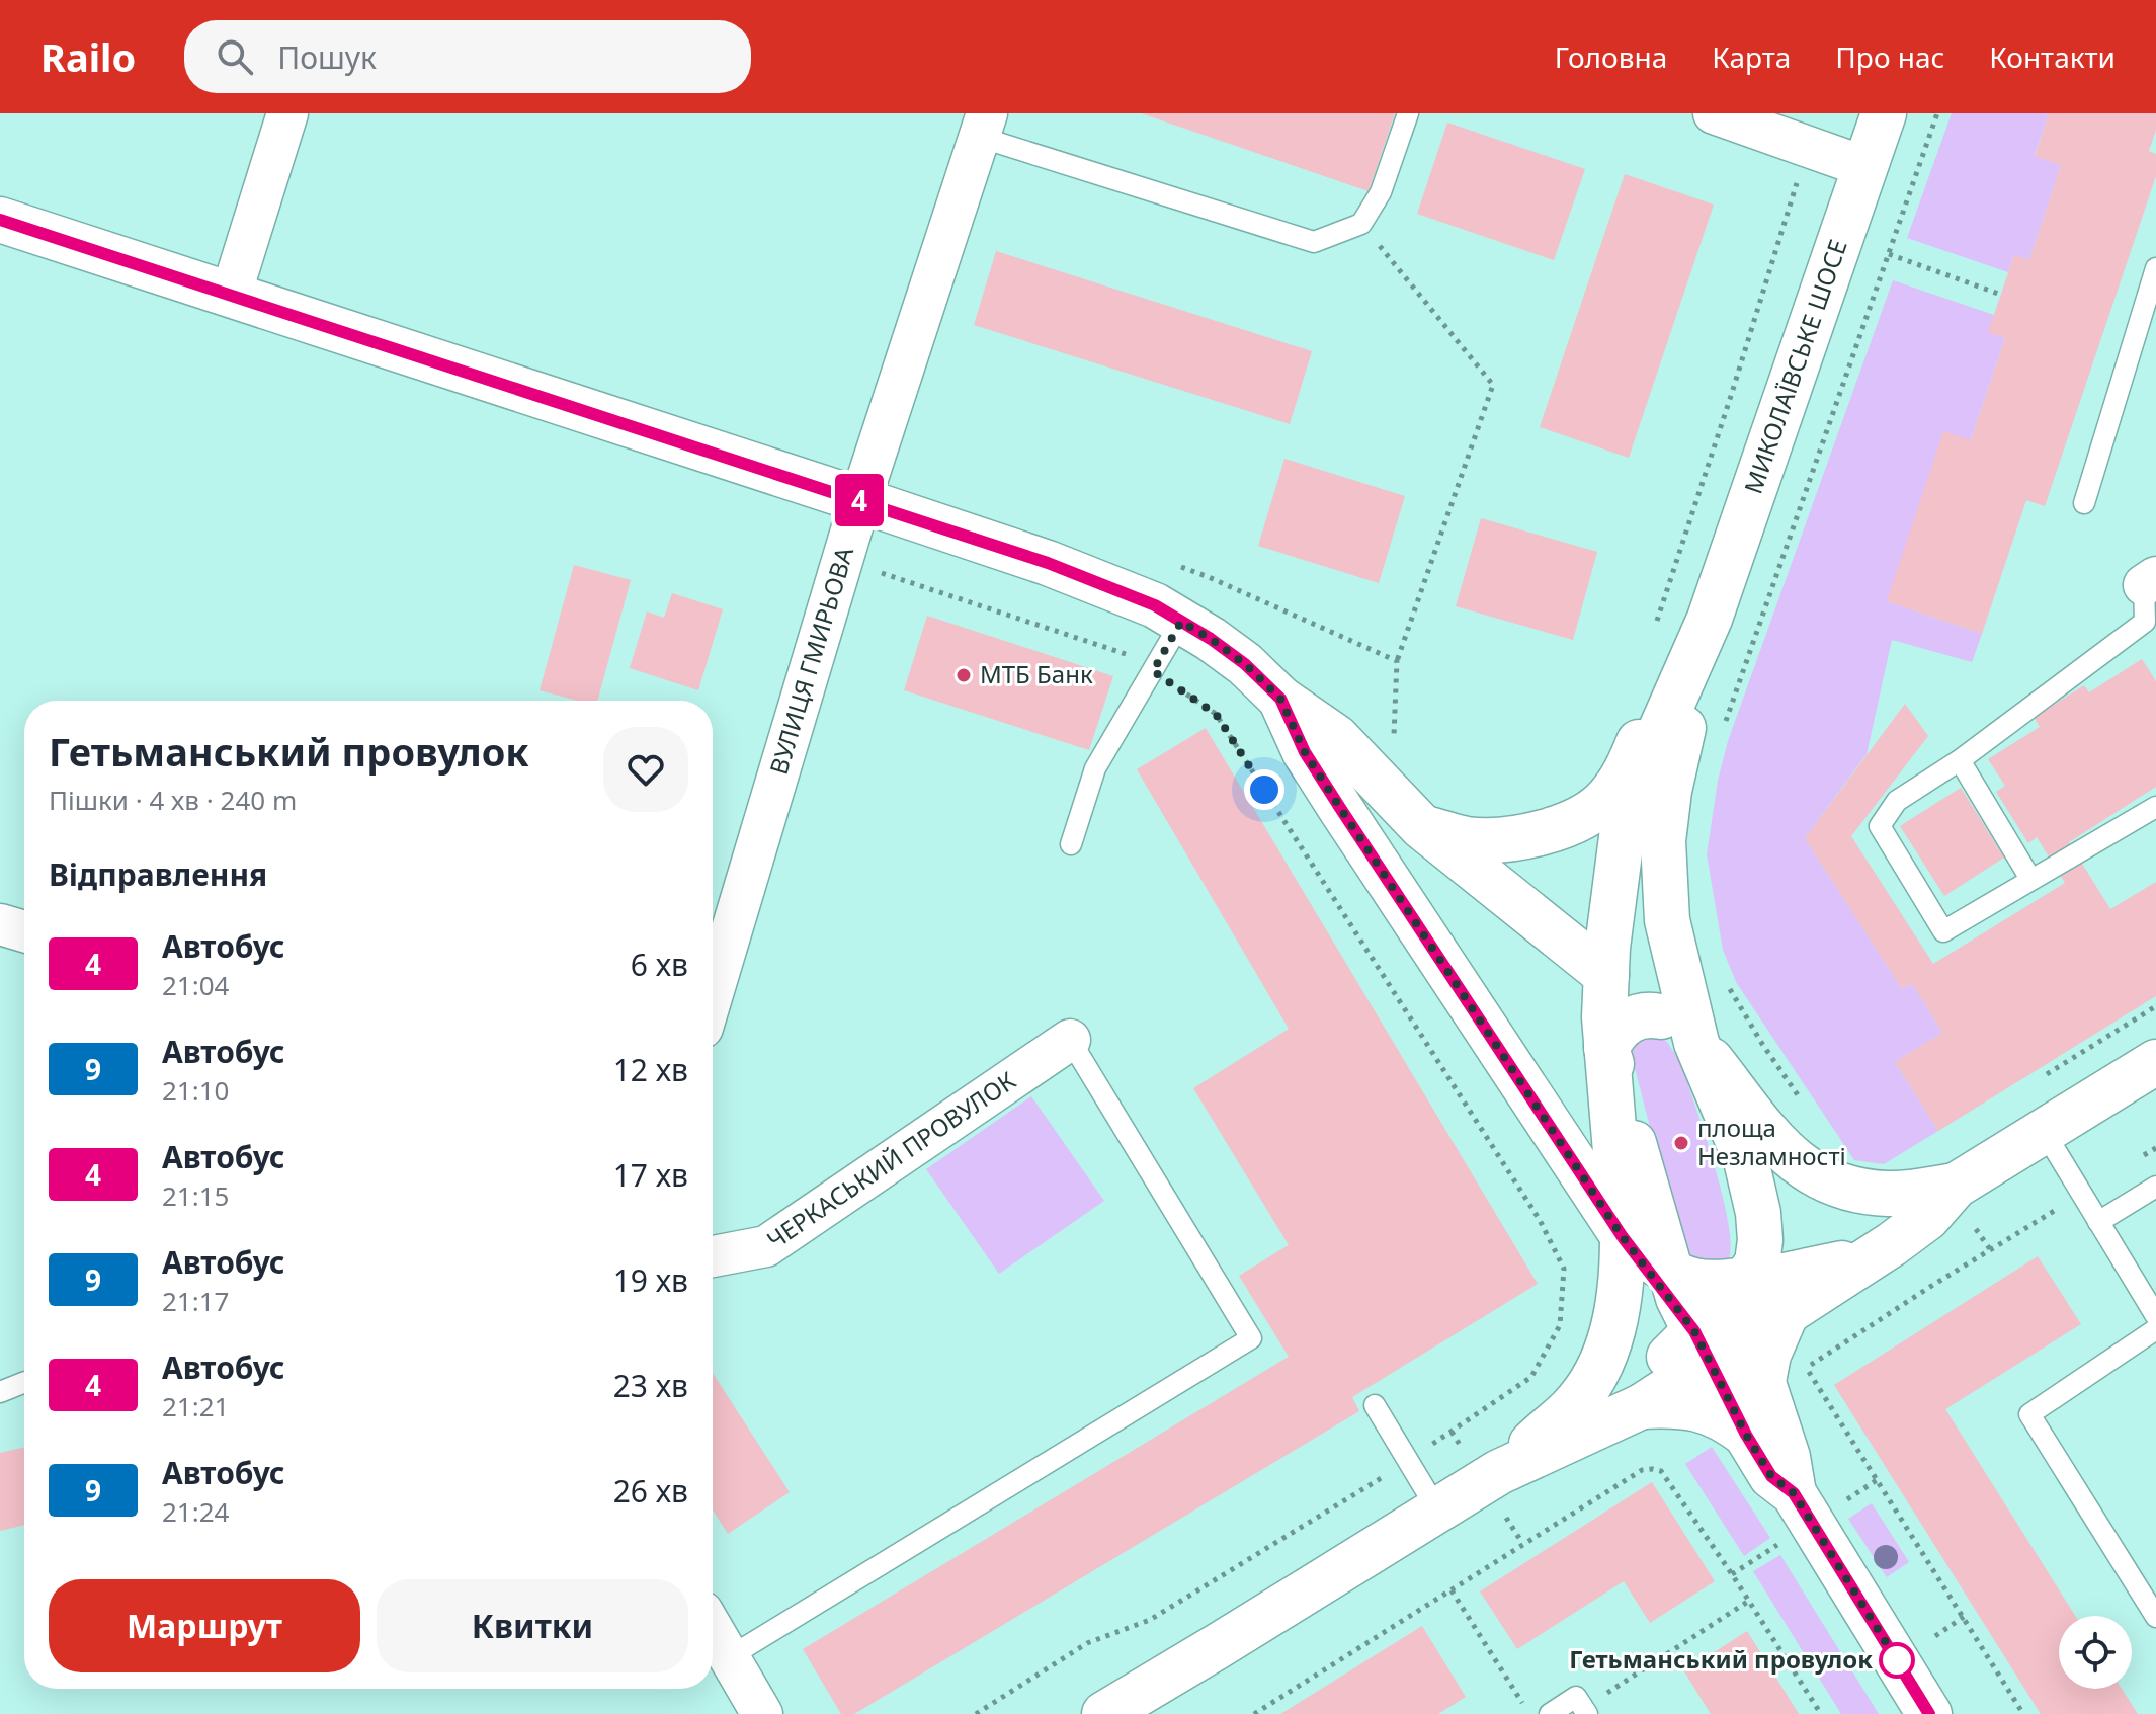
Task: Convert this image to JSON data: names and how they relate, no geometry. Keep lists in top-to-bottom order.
{
  "streets": {
    "street": ["МИКОЛАЇВСЬКЕ ШОСЕ", "ВУЛИЦЯ ГМИРЬОВА", "ЧЕРКАСЬКИЙ ПРОВУЛОК"]
  },
  "places": ["МТБ Банк", "площа Незламності", "Гетьманський провулок"],
  "lines": ["bus line 4"],
  "page": {
    "header": "Railo",
    "search": "Пошук",
    "nav": [
      "Головна",
      "Карта",
      "Про нас",
      "Контакти"
    ],
    "on_map": "4",
    "heading": [
      ["Гетьманський провулок", "Пішки · 4 хв · 240 m"],
      "Відправлення"
    ],
    "list": [
      {
        "mark": "4",
        "name": "Автобус",
        "note": "21:04",
        "value": "6 хв"
      },
      {
        "mark": "9",
        "name": "Автобус",
        "note": "21:10",
        "value": "12 хв"
      },
      {
        "mark": "4",
        "name": "Автобус",
        "note": "21:15",
        "value": "17 хв"
      },
      {
        "mark": "9",
        "name": "Автобус",
        "note": "21:17",
        "value": "19 хв"
      },
      {
        "mark": "4",
        "name": "Автобус",
        "note": "21:21",
        "value": "23 хв"
      },
      {
        "mark": "9",
        "name": "Автобус",
        "note": "21:24",
        "value": "26 хв"
      }
    ],
    "buttons": ["Маршрут", "Квитки"]
  }
}
